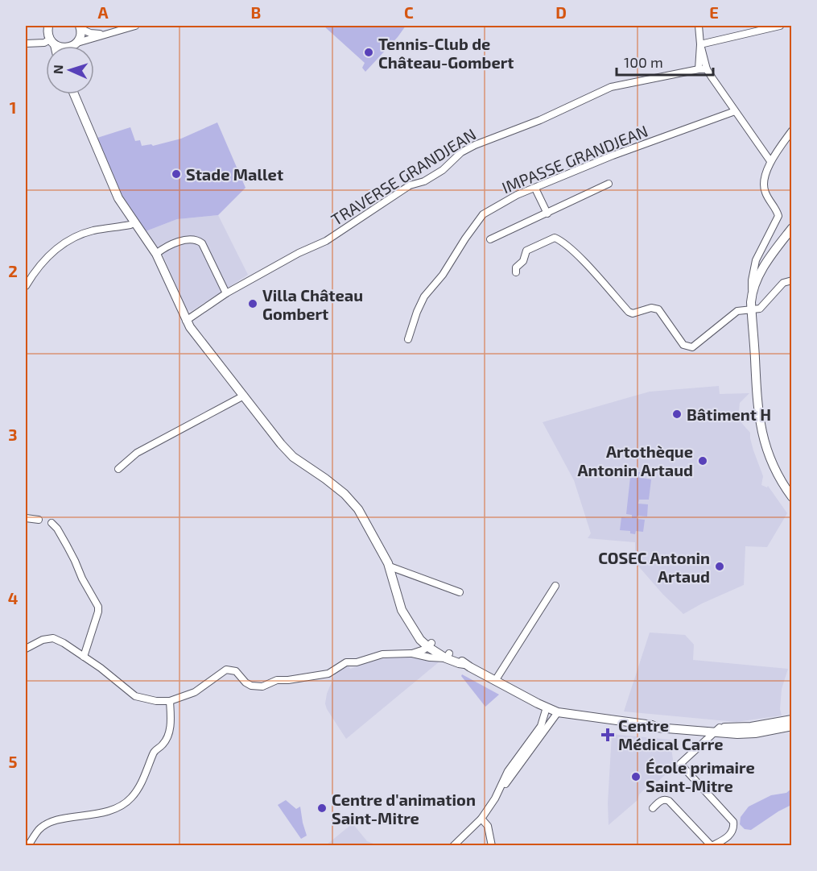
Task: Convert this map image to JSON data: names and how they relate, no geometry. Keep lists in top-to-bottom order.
{
  "streets": {
    "street": ["IMPASSE GRANDJEAN", "TRAVERSE GRANDJEAN"]
  },
  "places": {
    "other": [
      "Tennis-Club de Château-Gombert",
      "Stade Mallet",
      "Villa Château Gombert",
      "Bâtiment H",
      "Artothèque Antonin Artaud",
      "COSEC Antonin Artaud",
      "École primaire Saint-Mitre",
      "Centre d'animation Saint-Mitre"
    ],
    "health": ["Centre Médical Carre"]
  },
  "scale_bar": "100 m",
  "north": "left",
  "grid": {
    "columns": [
      "A",
      "B",
      "C",
      "D",
      "E"
    ],
    "rows": [
      "1",
      "2",
      "3",
      "4",
      "5"
    ]
  }
}
